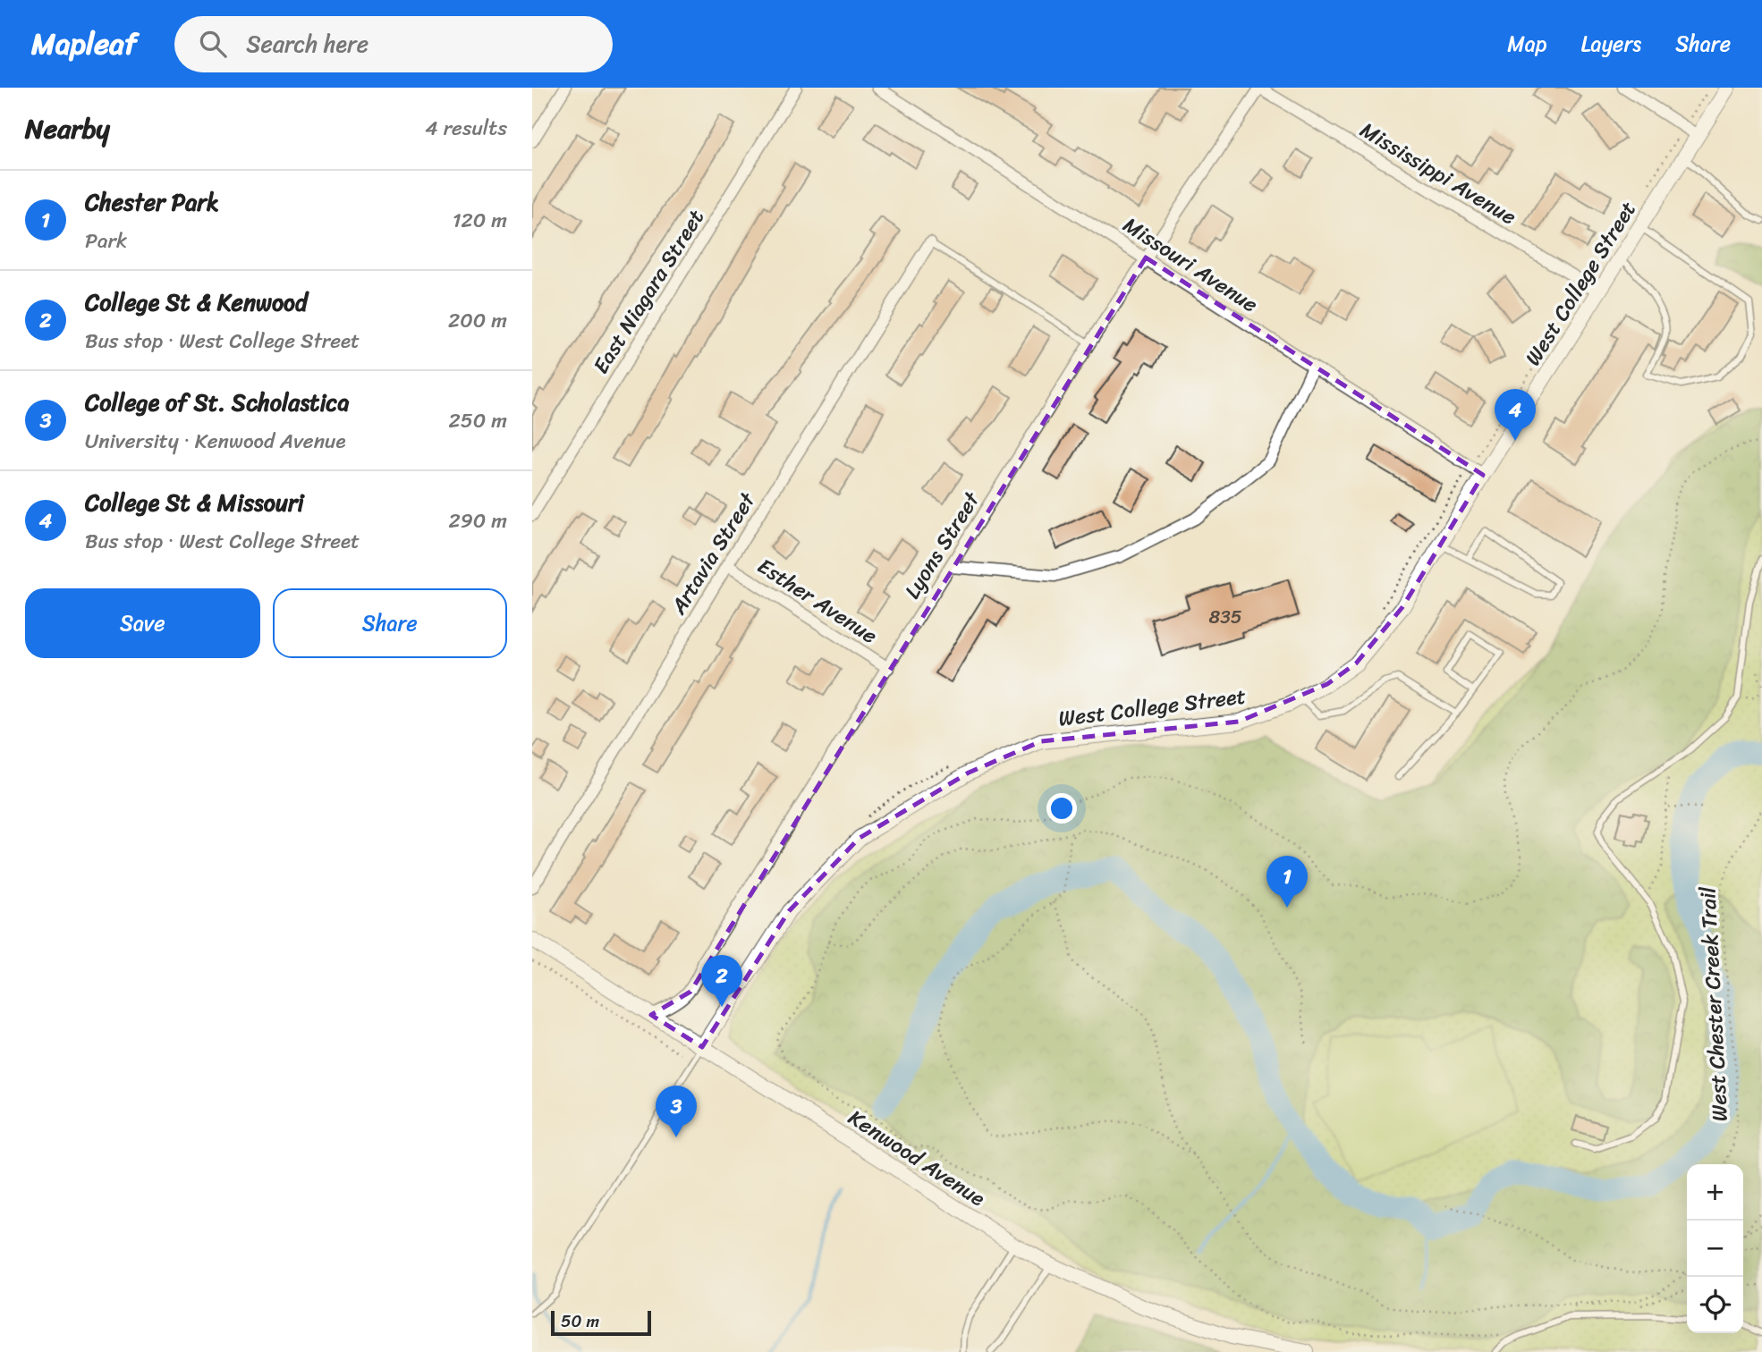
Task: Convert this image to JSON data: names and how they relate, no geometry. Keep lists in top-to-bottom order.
{
  "streets": {
    "street": [
      "Mississippi Avenue",
      "Missouri Avenue",
      "West College Street",
      "East Niagara Street",
      "Lyons Street",
      "Artavia Street",
      "Esther Avenue",
      "Kenwood Avenue"
    ],
    "path": ["West Chester Creek Trail"]
  },
  "crossings": [
    ["Mississippi Avenue", "West College Street"],
    ["Mississippi Avenue", "Lyons Street"],
    ["Missouri Avenue", "West College Street"],
    ["Missouri Avenue", "Lyons Street"],
    ["West College Street", "Kenwood Avenue"],
    ["Lyons Street", "Esther Avenue"],
    ["Lyons Street", "Kenwood Avenue"],
    ["Artavia Street", "Esther Avenue"]
  ],
  "house_numbers": ["835"],
  "scale_bar": "50 m",
  "page": {
    "header": "Mapleaf",
    "search": "Search here",
    "nav": ["Map", "Layers", "Share"],
    "heading": ["Nearby", "4 results"],
    "list": [
      {
        "mark": "1",
        "name": "Chester Park",
        "note": "Park",
        "value": "120 m"
      },
      {
        "mark": "2",
        "name": "College St & Kenwood",
        "note": "Bus stop · West College Street",
        "value": "200 m"
      },
      {
        "mark": "3",
        "name": "College of St. Scholastica",
        "note": "University · Kenwood Avenue",
        "value": "250 m"
      },
      {
        "mark": "4",
        "name": "College St & Missouri",
        "note": "Bus stop · West College Street",
        "value": "290 m"
      }
    ],
    "pins": [
      "4",
      "1",
      "2",
      "3"
    ],
    "buttons": ["Save", "Share"],
    "map_buttons": ["+", "−"],
    "scale": "50 m"
  }
}
